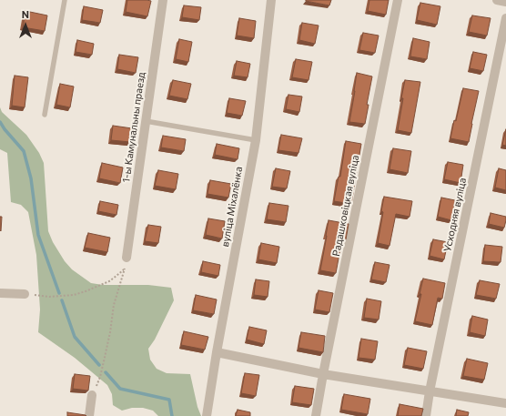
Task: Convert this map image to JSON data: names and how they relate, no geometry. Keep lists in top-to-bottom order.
{
  "streets": {
    "street": [
      "1-ы Камунальны праезд",
      "Радашковіцкая вуліца",
      "вуліца Міхалёнка",
      "Усходняя вуліца"
    ]
  },
  "north": "top"
}
